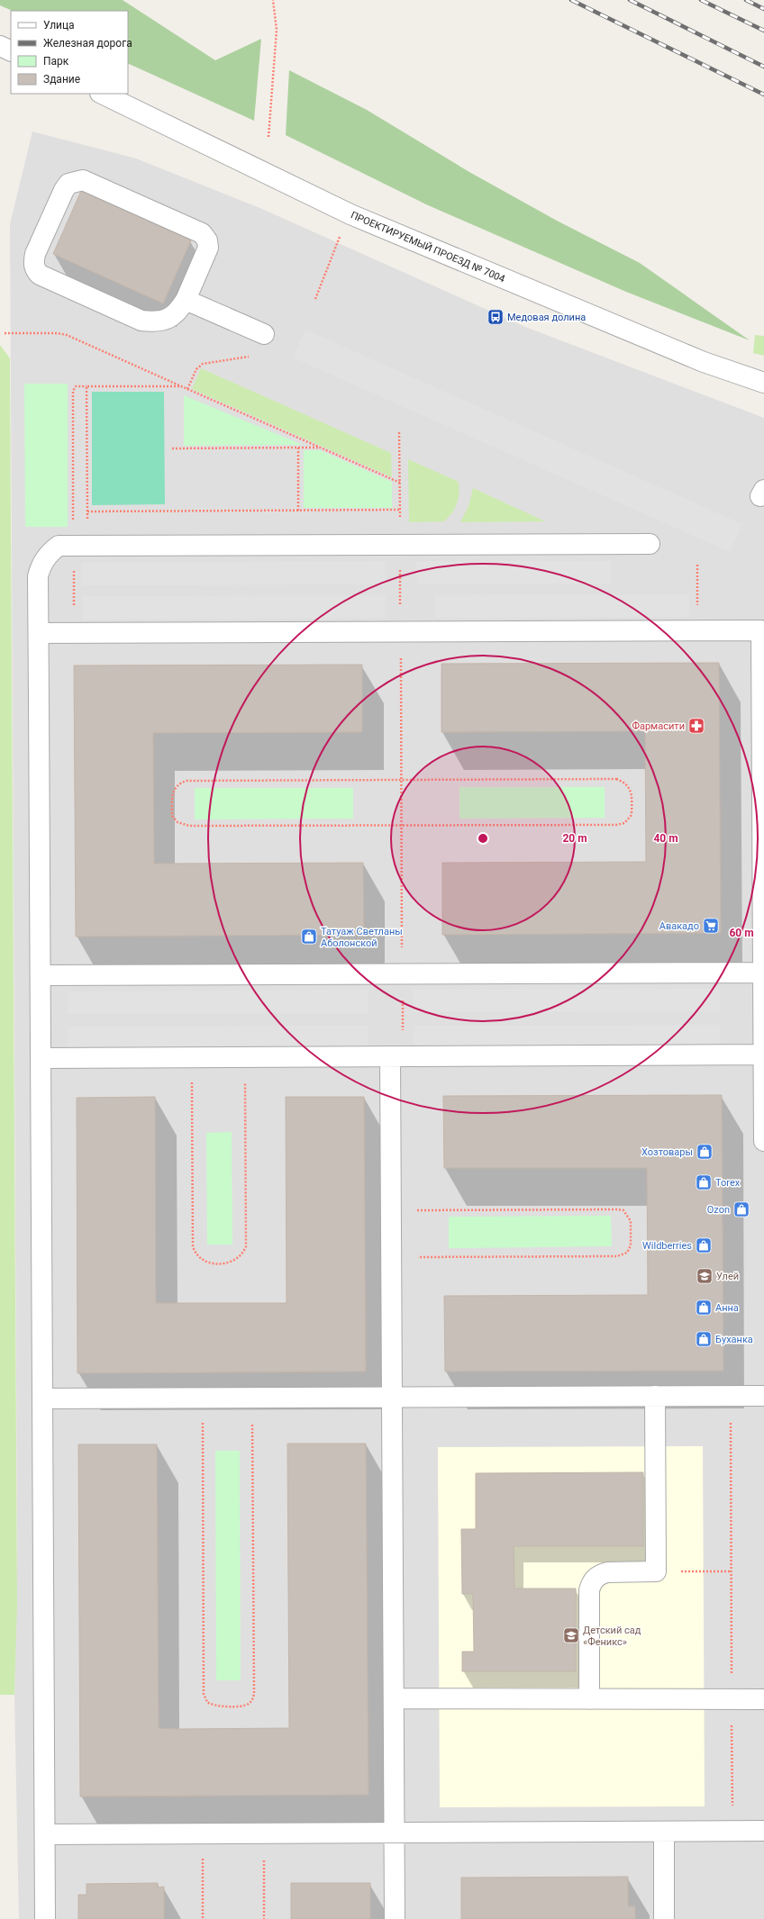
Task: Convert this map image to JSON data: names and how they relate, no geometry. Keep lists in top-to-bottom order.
{
  "streets": {
    "street": ["ПРОЕКТИРУЕМЫЙ ПРОЕЗД № 7004"]
  },
  "places": {
    "bus stop": ["Медовая долина"],
    "pharmacy": ["Фармасити"],
    "supermarket": ["Авакадо"],
    "shop": [
      "Татуаж Светланы Аболонской",
      "Хозтовары",
      "Torex",
      "Ozon",
      "Wildberries",
      "Анна",
      "Буханка"
    ],
    "school or university": ["Улей", "Детский сад «Феникс»"]
  },
  "legend": [
    "Улица",
    "Железная дорога",
    "Парк",
    "Здание"
  ],
  "rings": ["20 m", "40 m", "60 m"]
}
